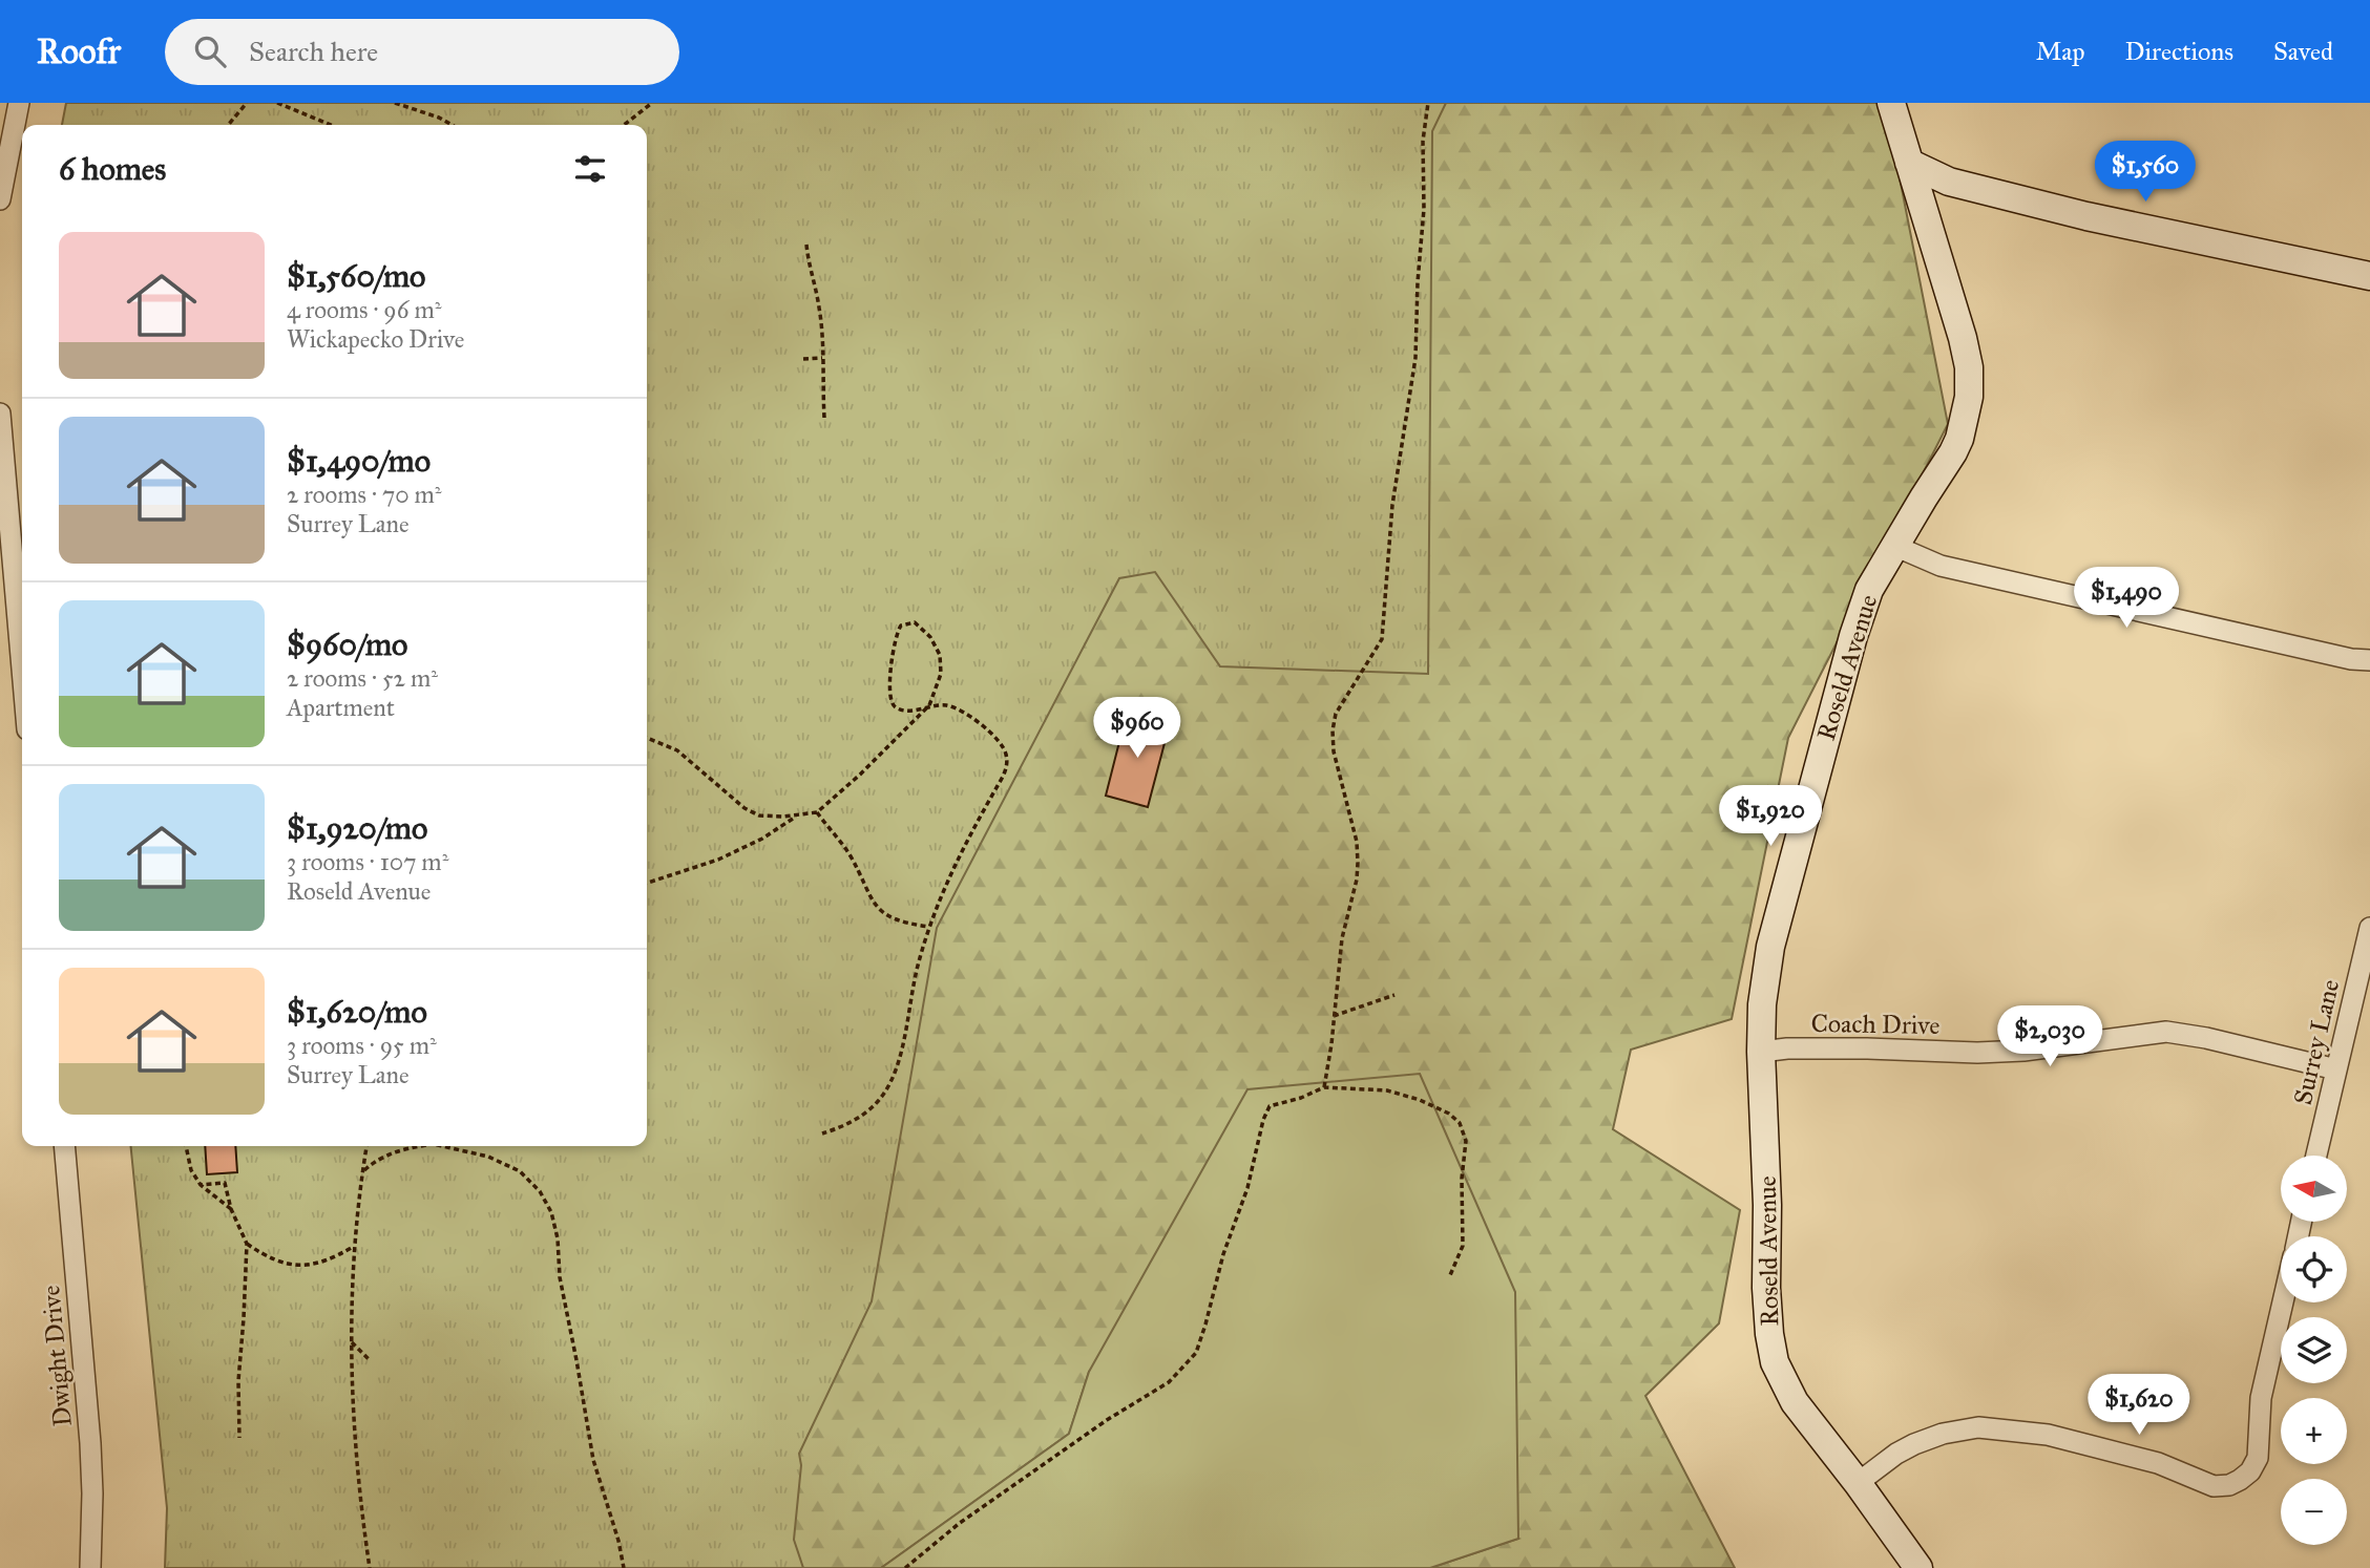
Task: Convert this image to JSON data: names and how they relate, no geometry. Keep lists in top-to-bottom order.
{
  "streets": {
    "street": [
      "Roseld Avenue",
      "Coach Drive",
      "Surrey Lane",
      "Dwight Drive"
    ]
  },
  "crossings": [
    ["Roseld Avenue", "Coach Drive"],
    ["Coach Drive", "Surrey Lane"]
  ],
  "north": "left",
  "page": {
    "header": "Roofr",
    "search": "Search here",
    "nav": ["Map", "Directions", "Saved"],
    "heading": "6 homes",
    "price": [
      "$1,560",
      "$1,490",
      "$960",
      "$1,920",
      "$2,030",
      "$1,620"
    ],
    "list": [
      {
        "name": "$1,560/mo",
        "note": "4 rooms · 96 m² · Wickapecko Drive"
      },
      {
        "name": "$1,490/mo",
        "note": "2 rooms · 70 m² · Surrey Lane"
      },
      {
        "name": "$960/mo",
        "note": "2 rooms · 52 m² · Apartment"
      },
      {
        "name": "$1,920/mo",
        "note": "3 rooms · 107 m² · Roseld Avenue"
      },
      {
        "name": "$1,620/mo",
        "note": "3 rooms · 95 m² · Surrey Lane"
      }
    ],
    "map_buttons": ["+", "−"]
  }
}
